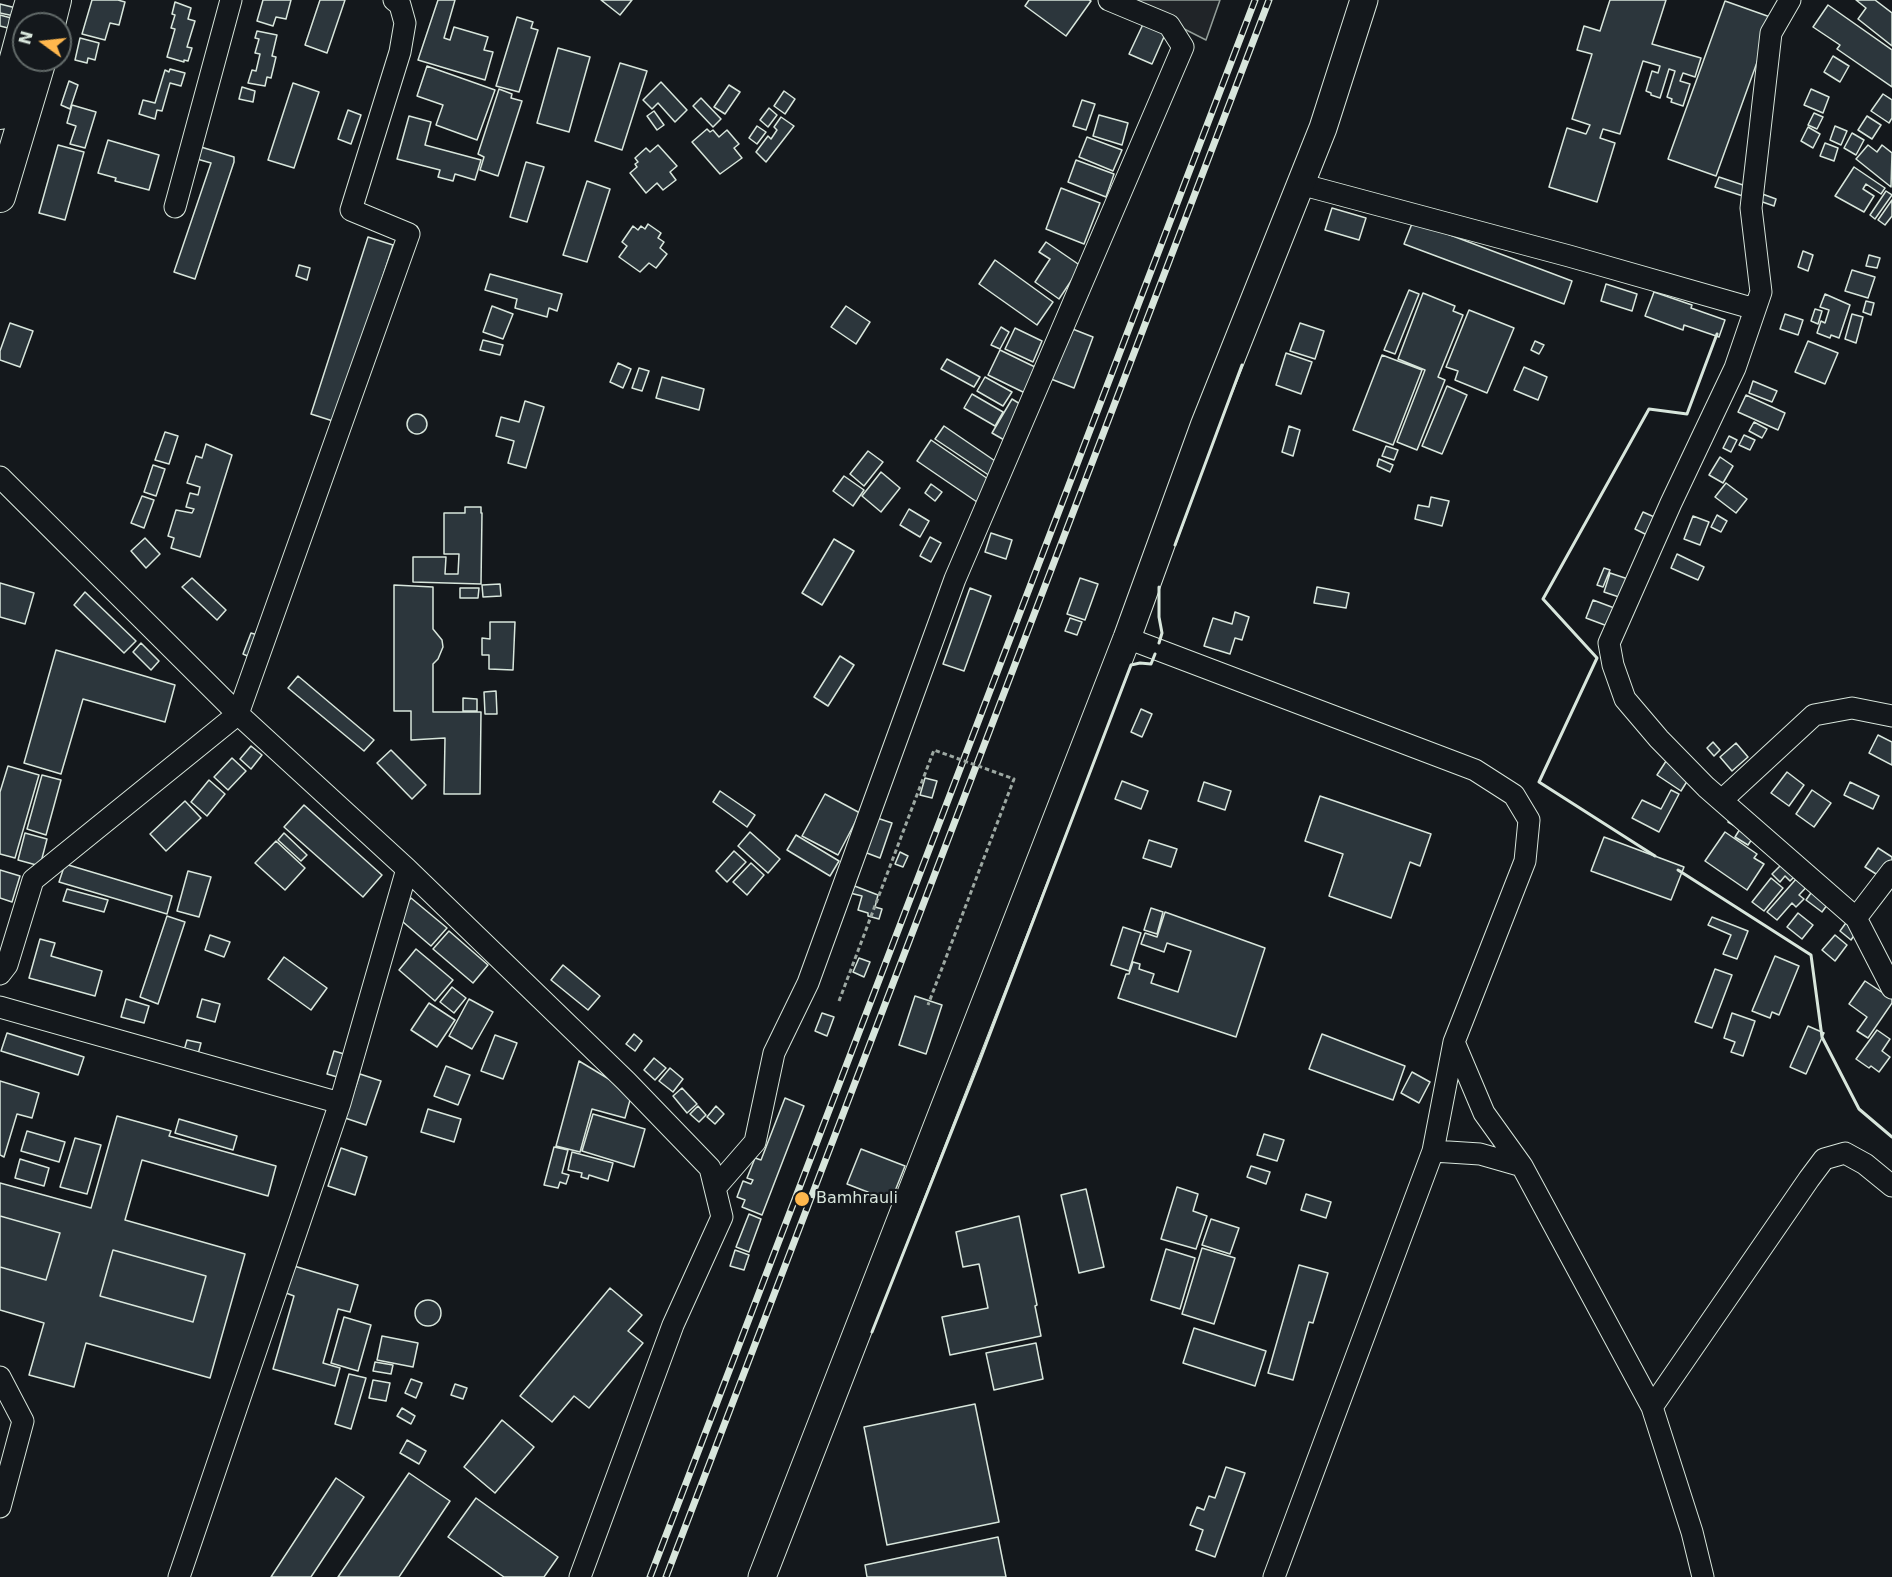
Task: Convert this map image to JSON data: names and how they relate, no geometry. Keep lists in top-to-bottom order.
{
  "places": ["Bamhrauli"],
  "north": "left"
}
